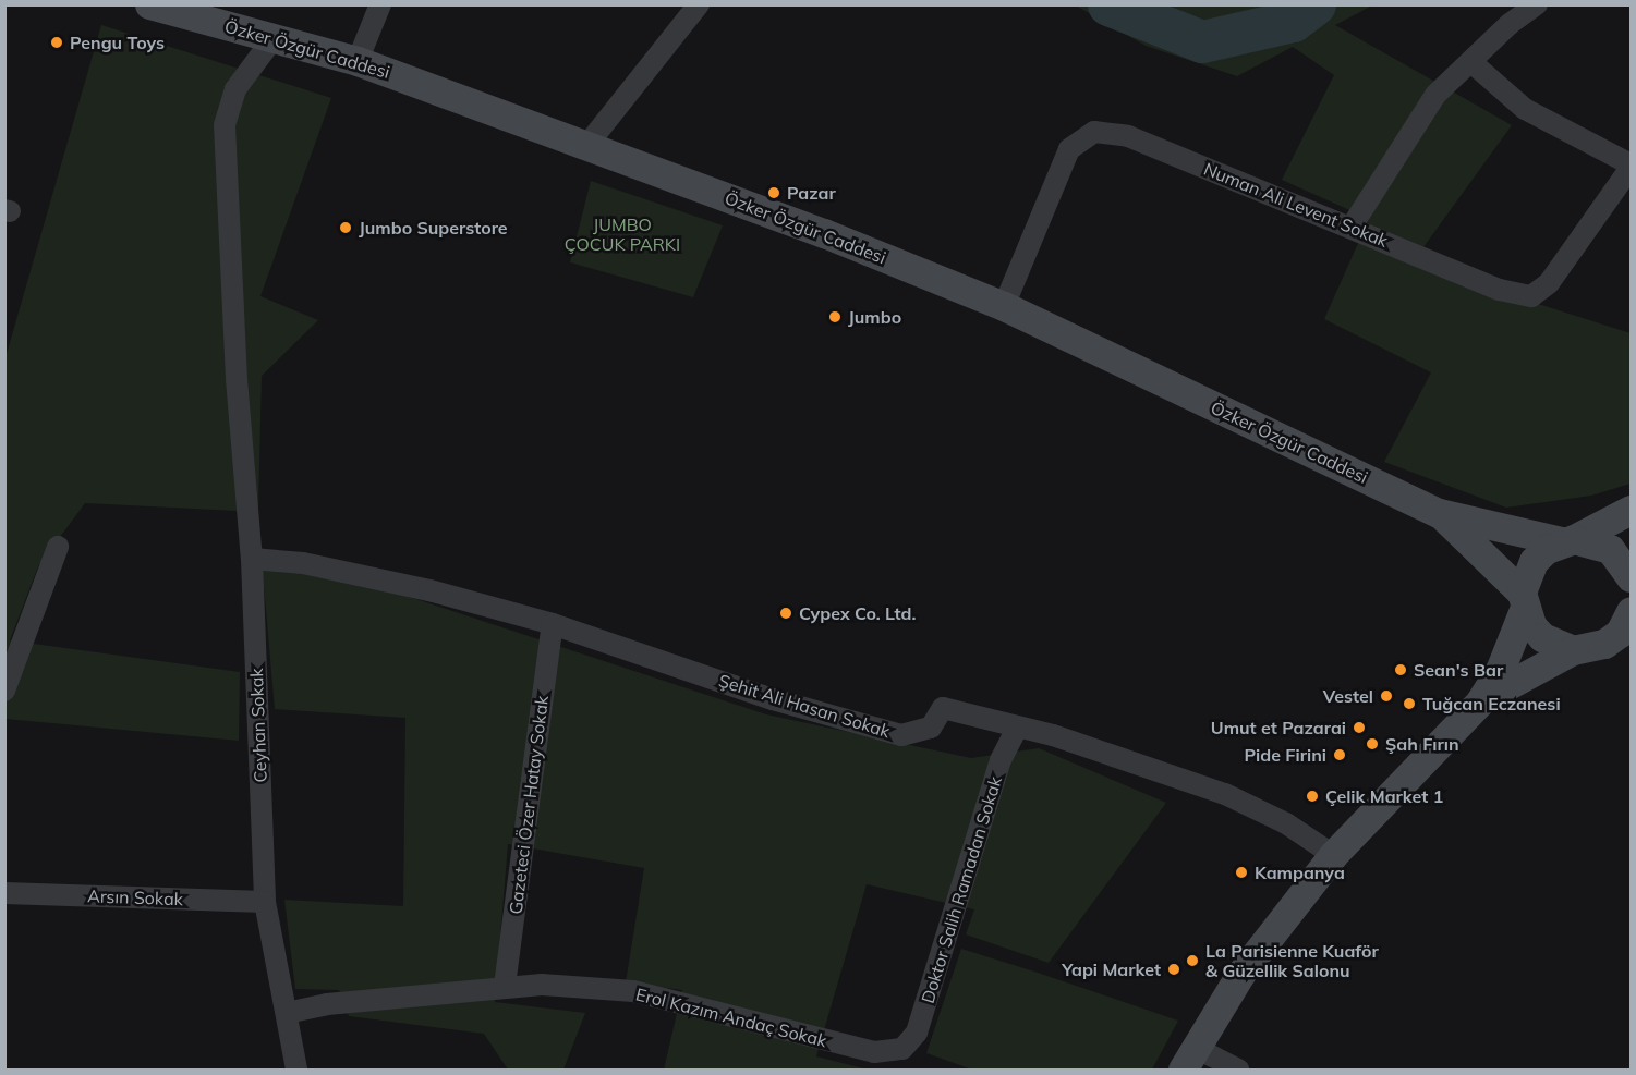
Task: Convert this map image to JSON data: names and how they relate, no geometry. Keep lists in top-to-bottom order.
{
  "streets": {
    "main road": ["Özker Özgür Caddesi"],
    "street": [
      "Numan Ali Levent Sokak",
      "Şehit Ali Hasan Sokak",
      "Ceyhan Sokak",
      "Gazeteci Özer Hatay Sokak",
      "Doktor Salih Ramadan Sokak",
      "Arsın Sokak",
      "Erol Kazım Andaç Sokak"
    ]
  },
  "crossings": [
    ["Özker Özgür Caddesi", "Numan Ali Levent Sokak"],
    ["Özker Özgür Caddesi", "Ceyhan Sokak"],
    ["Şehit Ali Hasan Sokak", "Ceyhan Sokak"],
    ["Şehit Ali Hasan Sokak", "Gazeteci Özer Hatay Sokak"],
    ["Şehit Ali Hasan Sokak", "Doktor Salih Ramadan Sokak"],
    ["Ceyhan Sokak", "Arsın Sokak"],
    ["Ceyhan Sokak", "Erol Kazım Andaç Sokak"],
    ["Gazeteci Özer Hatay Sokak", "Erol Kazım Andaç Sokak"],
    ["Doktor Salih Ramadan Sokak", "Erol Kazım Andaç Sokak"]
  ],
  "parks": ["JUMBO ÇOCUK PARKI"],
  "places": [
    "Pengu Toys",
    "Pazar",
    "Jumbo Superstore",
    "Jumbo",
    "Cypex Co. Ltd.",
    "Sean's Bar",
    "Vestel",
    "Tuğcan Eczanesi",
    "Umut et Pazarai",
    "Şah Fırın",
    "Pide Firini",
    "Çelik Market 1",
    "Kampanya",
    "La Parisienne Kuaför & Güzellik Salonu",
    "Yapi Market"
  ]
}
